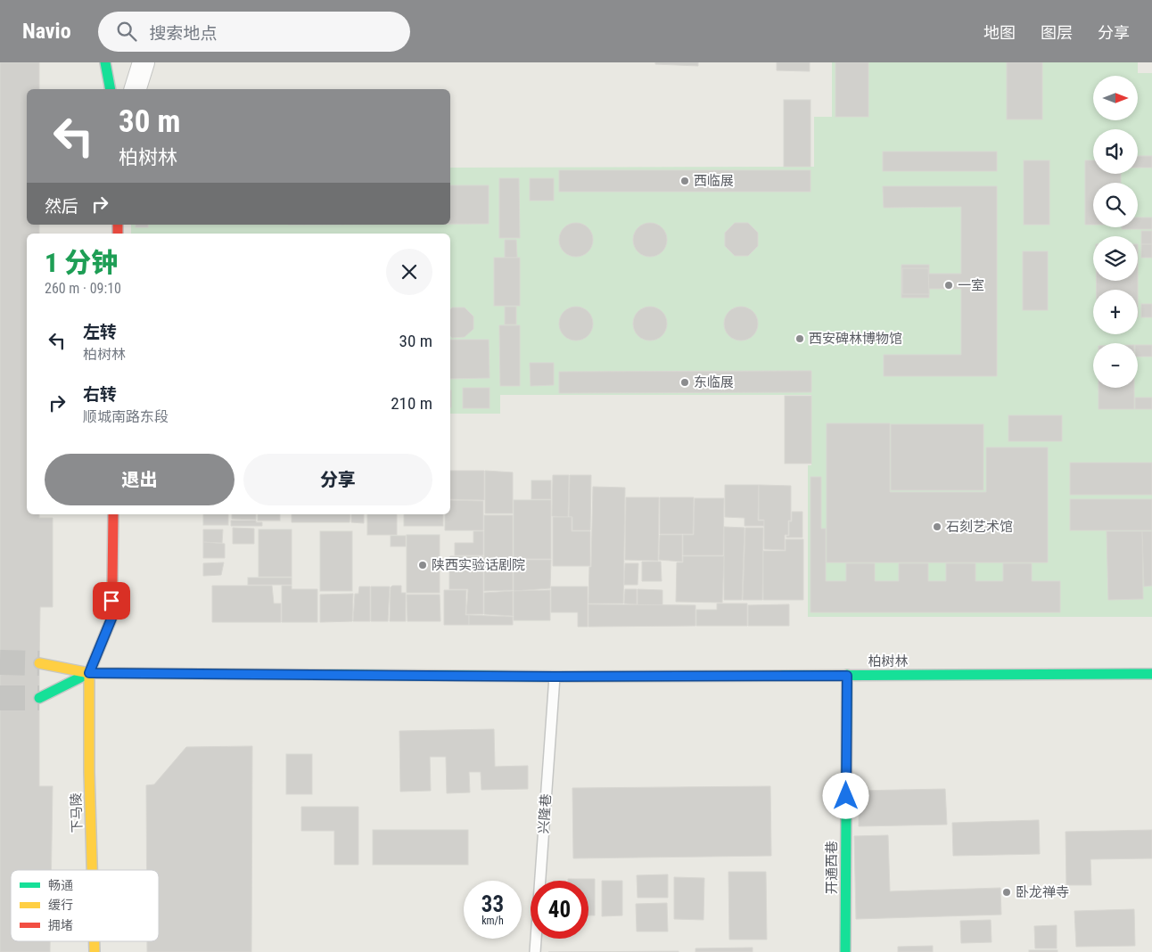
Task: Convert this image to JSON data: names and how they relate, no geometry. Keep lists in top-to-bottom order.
{
  "streets": {
    "main road": ["柏树林", "下马陵", "开通西巷"],
    "lane": ["兴隆巷"]
  },
  "crossings": [
    ["柏树林", "下马陵"],
    ["柏树林", "兴隆巷"],
    ["柏树林", "开通西巷"]
  ],
  "places": [
    "西临展",
    "一室",
    "西安碑林博物馆",
    "东临展",
    "石刻艺术馆",
    "陕西实验话剧院",
    "卧龙禅寺"
  ],
  "legend": ["畅通", "缓行", "拥堵"],
  "north": "right",
  "page": {
    "header": "Navio",
    "search": "搜索地点",
    "nav": ["地图", "图层", "分享"],
    "map_buttons": ["+", "−"],
    "turn": ["30 m", "柏树林"],
    "then": "然后",
    "heading": ["1 分钟", "260 m · 09:10"],
    "list": [
      {
        "name": "左转",
        "note": "柏树林",
        "value": "30 m"
      },
      {
        "name": "右转",
        "note": "顺城南路东段",
        "value": "210 m"
      }
    ],
    "buttons": ["退出", "分享"],
    "speed": "33 km/h",
    "limit": "40"
  }
}
